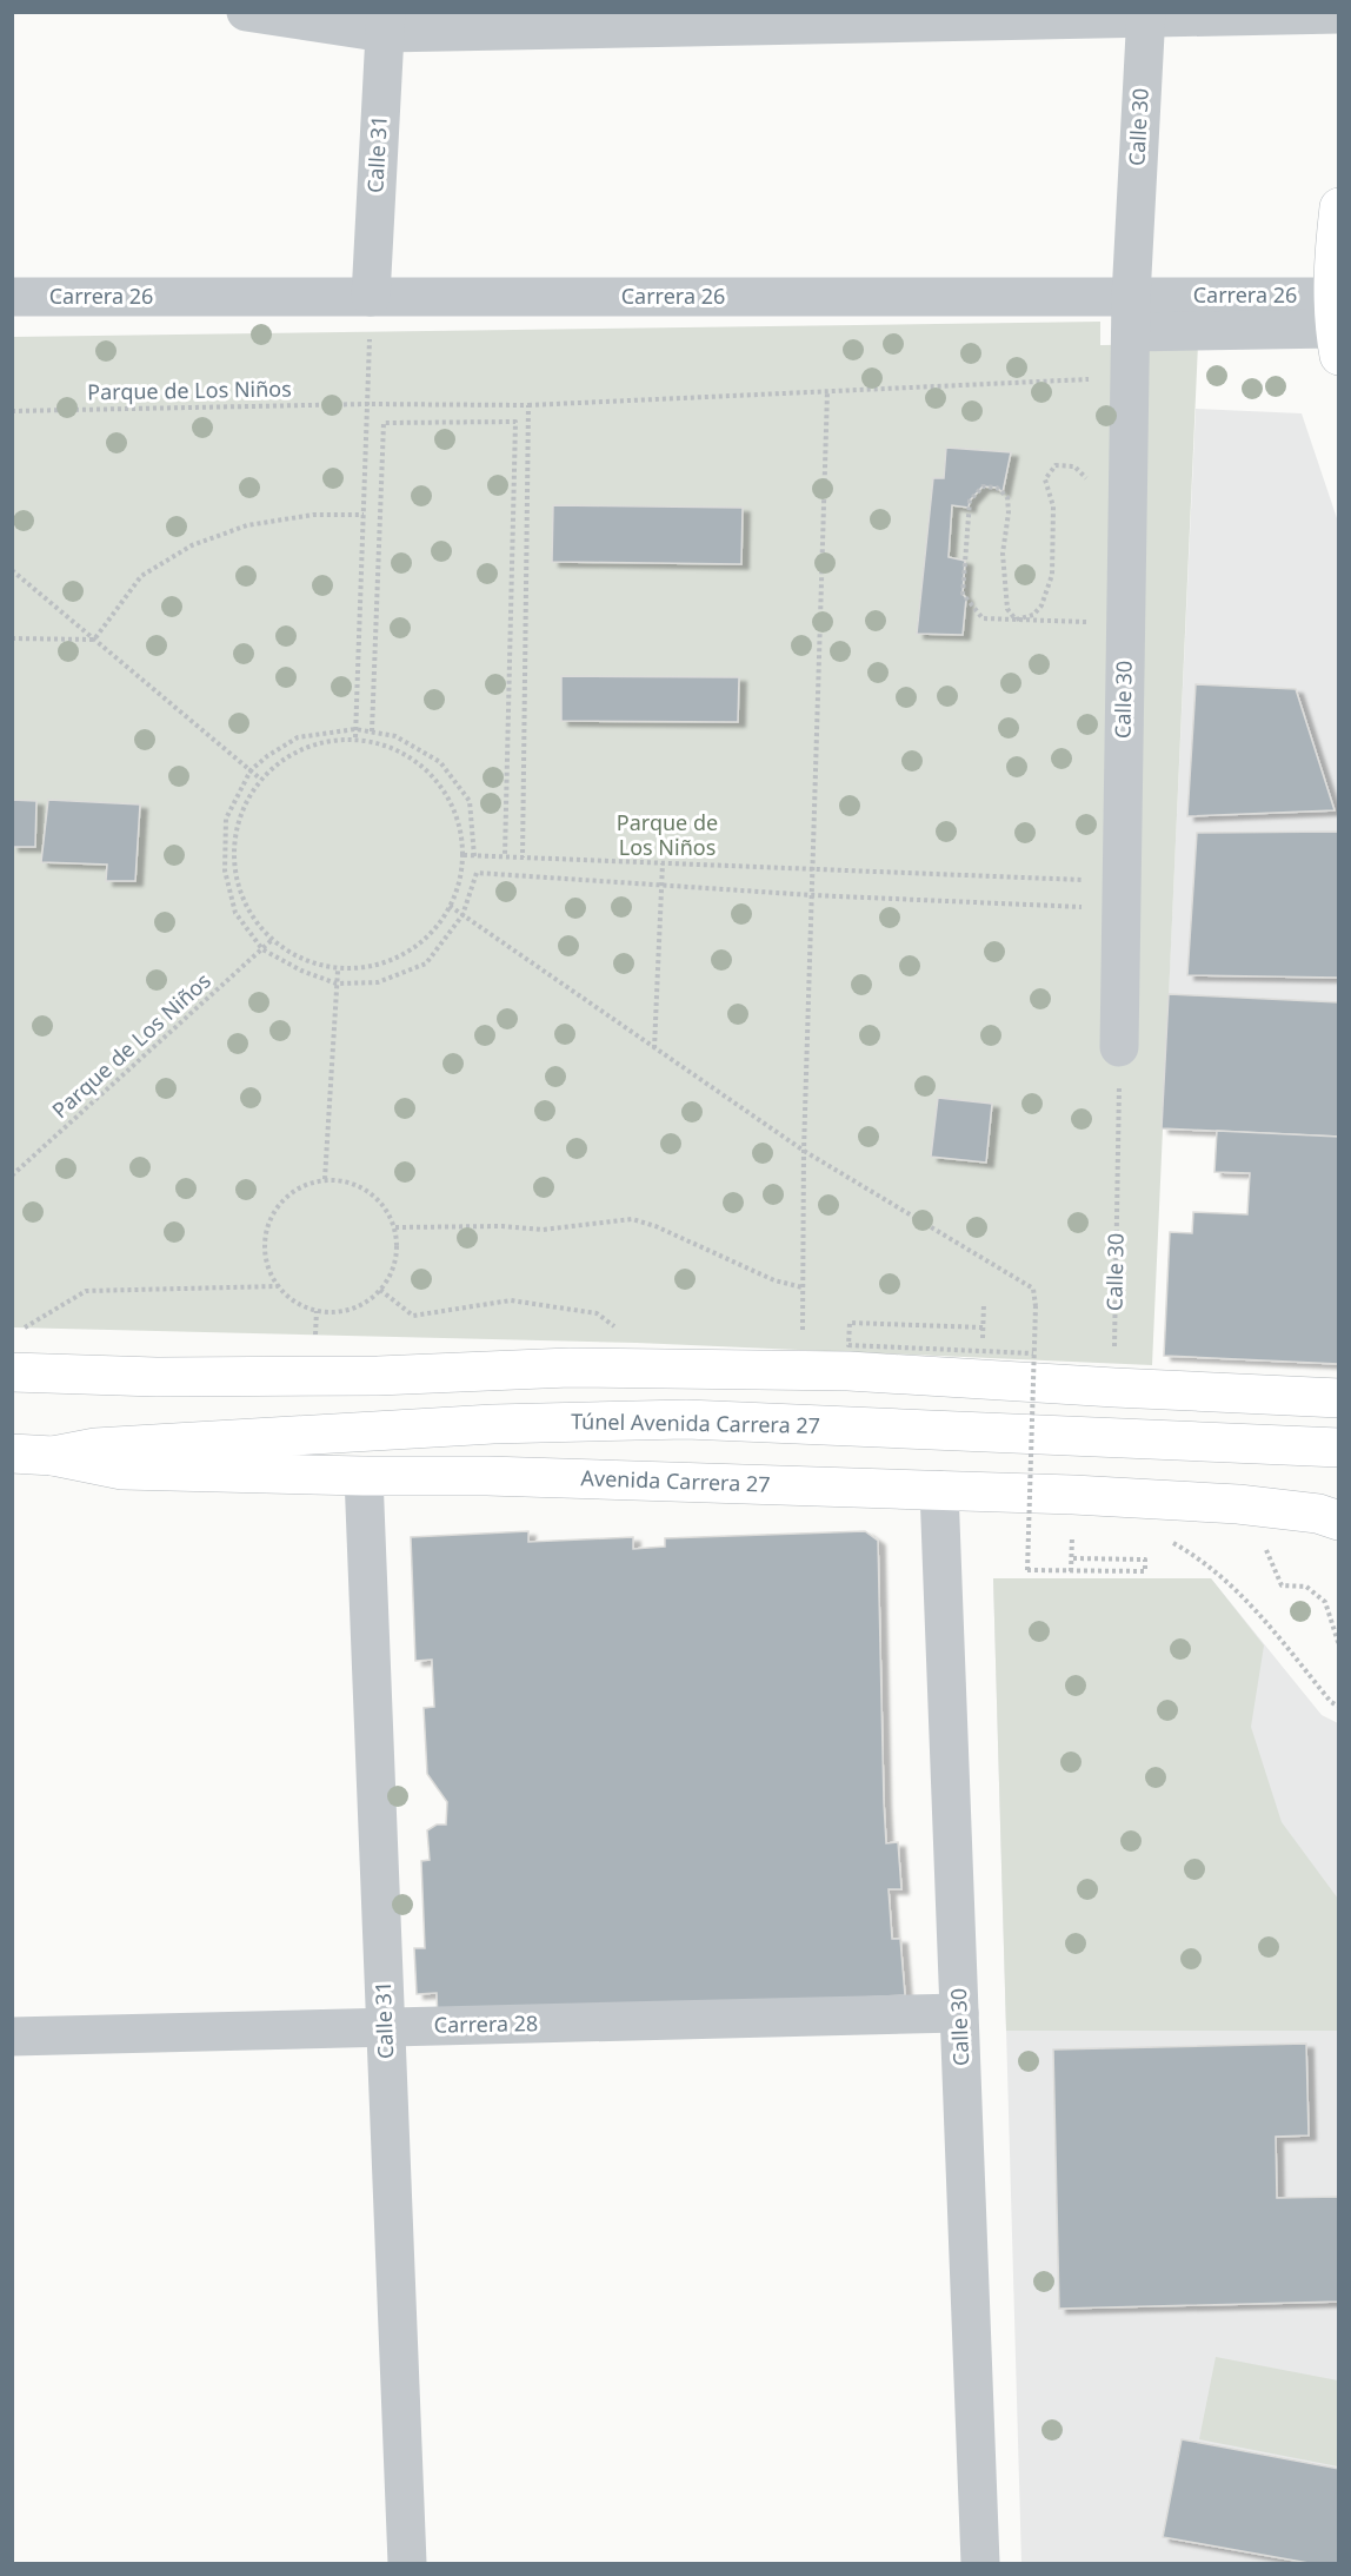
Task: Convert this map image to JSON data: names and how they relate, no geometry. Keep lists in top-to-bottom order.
{
  "streets": {
    "main road": ["Túnel Avenida Carrera 27", "Avenida Carrera 27"],
    "street": [
      "Calle 30",
      "Calle 31",
      "Carrera 26",
      "Carrera 28"
    ],
    "path": ["Parque de Los Niños"]
  },
  "crossings": [
    ["Calle 30", "Carrera 26"],
    ["Calle 30", "Parque de Los Niños"],
    ["Calle 30", "Avenida Carrera 27"],
    ["Calle 30", "Carrera 28"],
    ["Calle 31", "Carrera 26"],
    ["Calle 31", "Avenida Carrera 27"],
    ["Calle 31", "Carrera 28"],
    ["Túnel Avenida Carrera 27", "Avenida Carrera 27"]
  ],
  "parks": ["Parque de Los Niños"]
}
